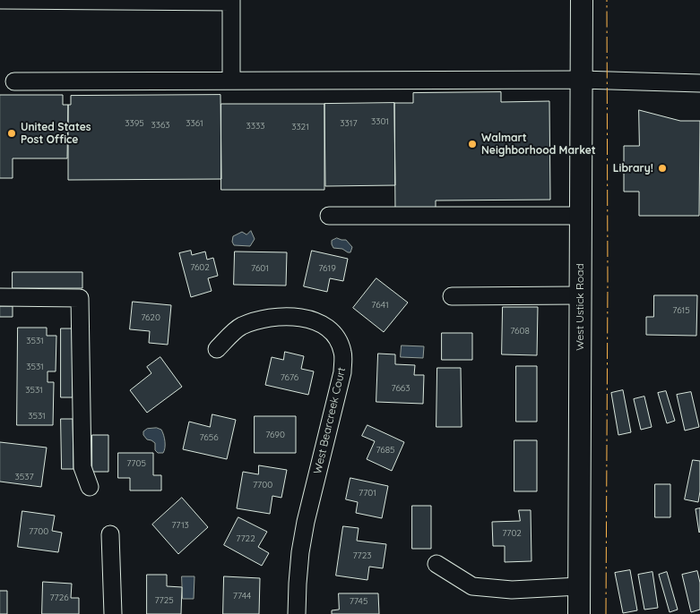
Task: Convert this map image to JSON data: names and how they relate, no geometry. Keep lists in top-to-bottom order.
{
  "streets": {
    "main road": ["West Ustick Road"],
    "street": ["West Bearcreek Court"]
  },
  "places": ["United States Post Office", "Walmart Neighborhood Market", "Library!"],
  "house_numbers": [
    "3301",
    "3395",
    "3361",
    "3317",
    "3363",
    "3333",
    "3321",
    "7602",
    "7601",
    "7619",
    "7641",
    "7615",
    "7620",
    "7608",
    "3531",
    "3531",
    "7676",
    "7663",
    "3531",
    "3531",
    "7690",
    "7656",
    "7685",
    "7705",
    "3537",
    "7700",
    "7701",
    "7713",
    "7700",
    "7702",
    "7722",
    "7723",
    "7744",
    "7726",
    "7725",
    "7745"
  ]
}
